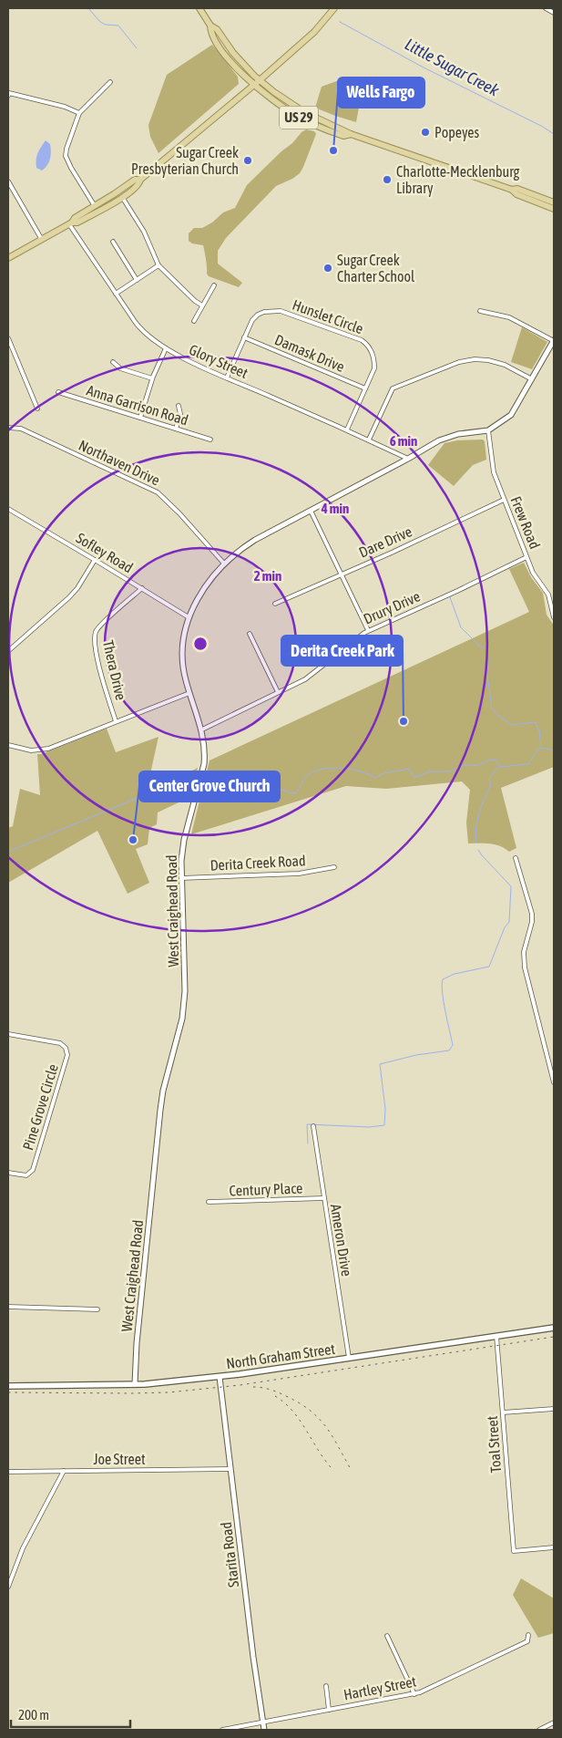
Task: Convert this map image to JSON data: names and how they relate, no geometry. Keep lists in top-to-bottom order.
{
  "streets": {
    "main road": ["US 29", "North Graham Street"],
    "street": [
      "Hunslet Circle",
      "Damask Drive",
      "Glory Street",
      "Anna Garrison Road",
      "Northaven Drive",
      "Frew Road",
      "Dare Drive",
      "Sofley Road",
      "Drury Drive",
      "Thera Drive",
      "Derita Creek Road",
      "West Craighead Road",
      "Pine Grove Circle",
      "Century Place",
      "Ameron Drive",
      "Toal Street",
      "Joe Street",
      "Starita Road",
      "Hartley Street"
    ]
  },
  "crossings": [
    ["Hunslet Circle", "Damask Drive"],
    ["Hunslet Circle", "Glory Street"],
    ["Glory Street", "West Craighead Road"],
    ["Northaven Drive", "West Craighead Road"],
    ["Frew Road", "Dare Drive"],
    ["Frew Road", "Drury Drive"],
    ["Frew Road", "West Craighead Road"],
    ["Sofley Road", "Thera Drive"],
    ["Sofley Road", "West Craighead Road"],
    ["Drury Drive", "West Craighead Road"],
    ["Derita Creek Road", "West Craighead Road"],
    ["West Craighead Road", "North Graham Street"],
    ["Century Place", "Ameron Drive"],
    ["Ameron Drive", "North Graham Street"],
    ["North Graham Street", "Toal Street"],
    ["North Graham Street", "Starita Road"],
    ["Joe Street", "Starita Road"],
    ["Starita Road", "Hartley Street"]
  ],
  "water": ["Little Sugar Creek"],
  "places": [
    "Popeyes",
    "Wells Fargo",
    "Sugar Creek Presbyterian Church",
    "Charlotte-Mecklenburg Library",
    "Sugar Creek Charter School",
    "Derita Creek Park",
    "Center Grove Church"
  ],
  "scale_bar": "200 m",
  "rings": ["6 min", "4 min", "2 min"]
}
